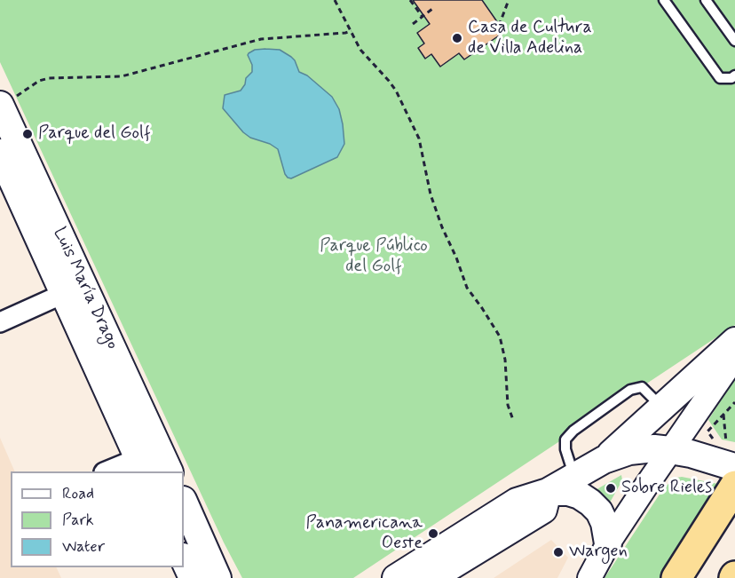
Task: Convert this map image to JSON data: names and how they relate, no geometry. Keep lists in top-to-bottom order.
{
  "streets": {
    "main road": ["Luis María Drago"]
  },
  "parks": ["Parque Público del Golf"],
  "places": [
    "Casa de Cultura de Villa Adelina",
    "Parque del Golf",
    "Sobre Rieles",
    "Panamericana Oeste",
    "Wargen"
  ],
  "legend": ["Road", "Park", "Water"]
}
